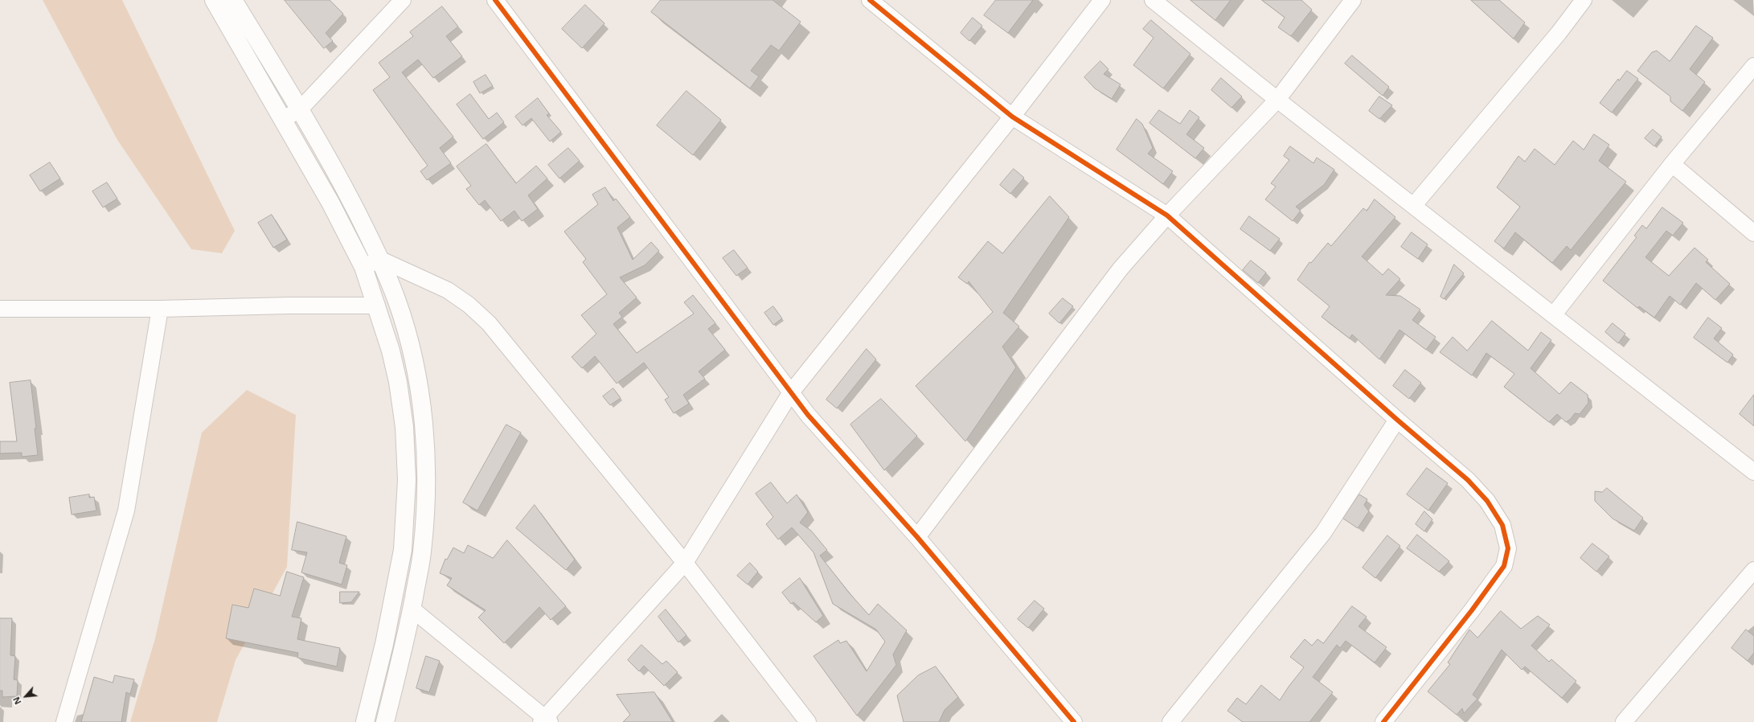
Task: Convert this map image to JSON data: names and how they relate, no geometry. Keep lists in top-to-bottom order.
{
  "north": "bottom left"
}
